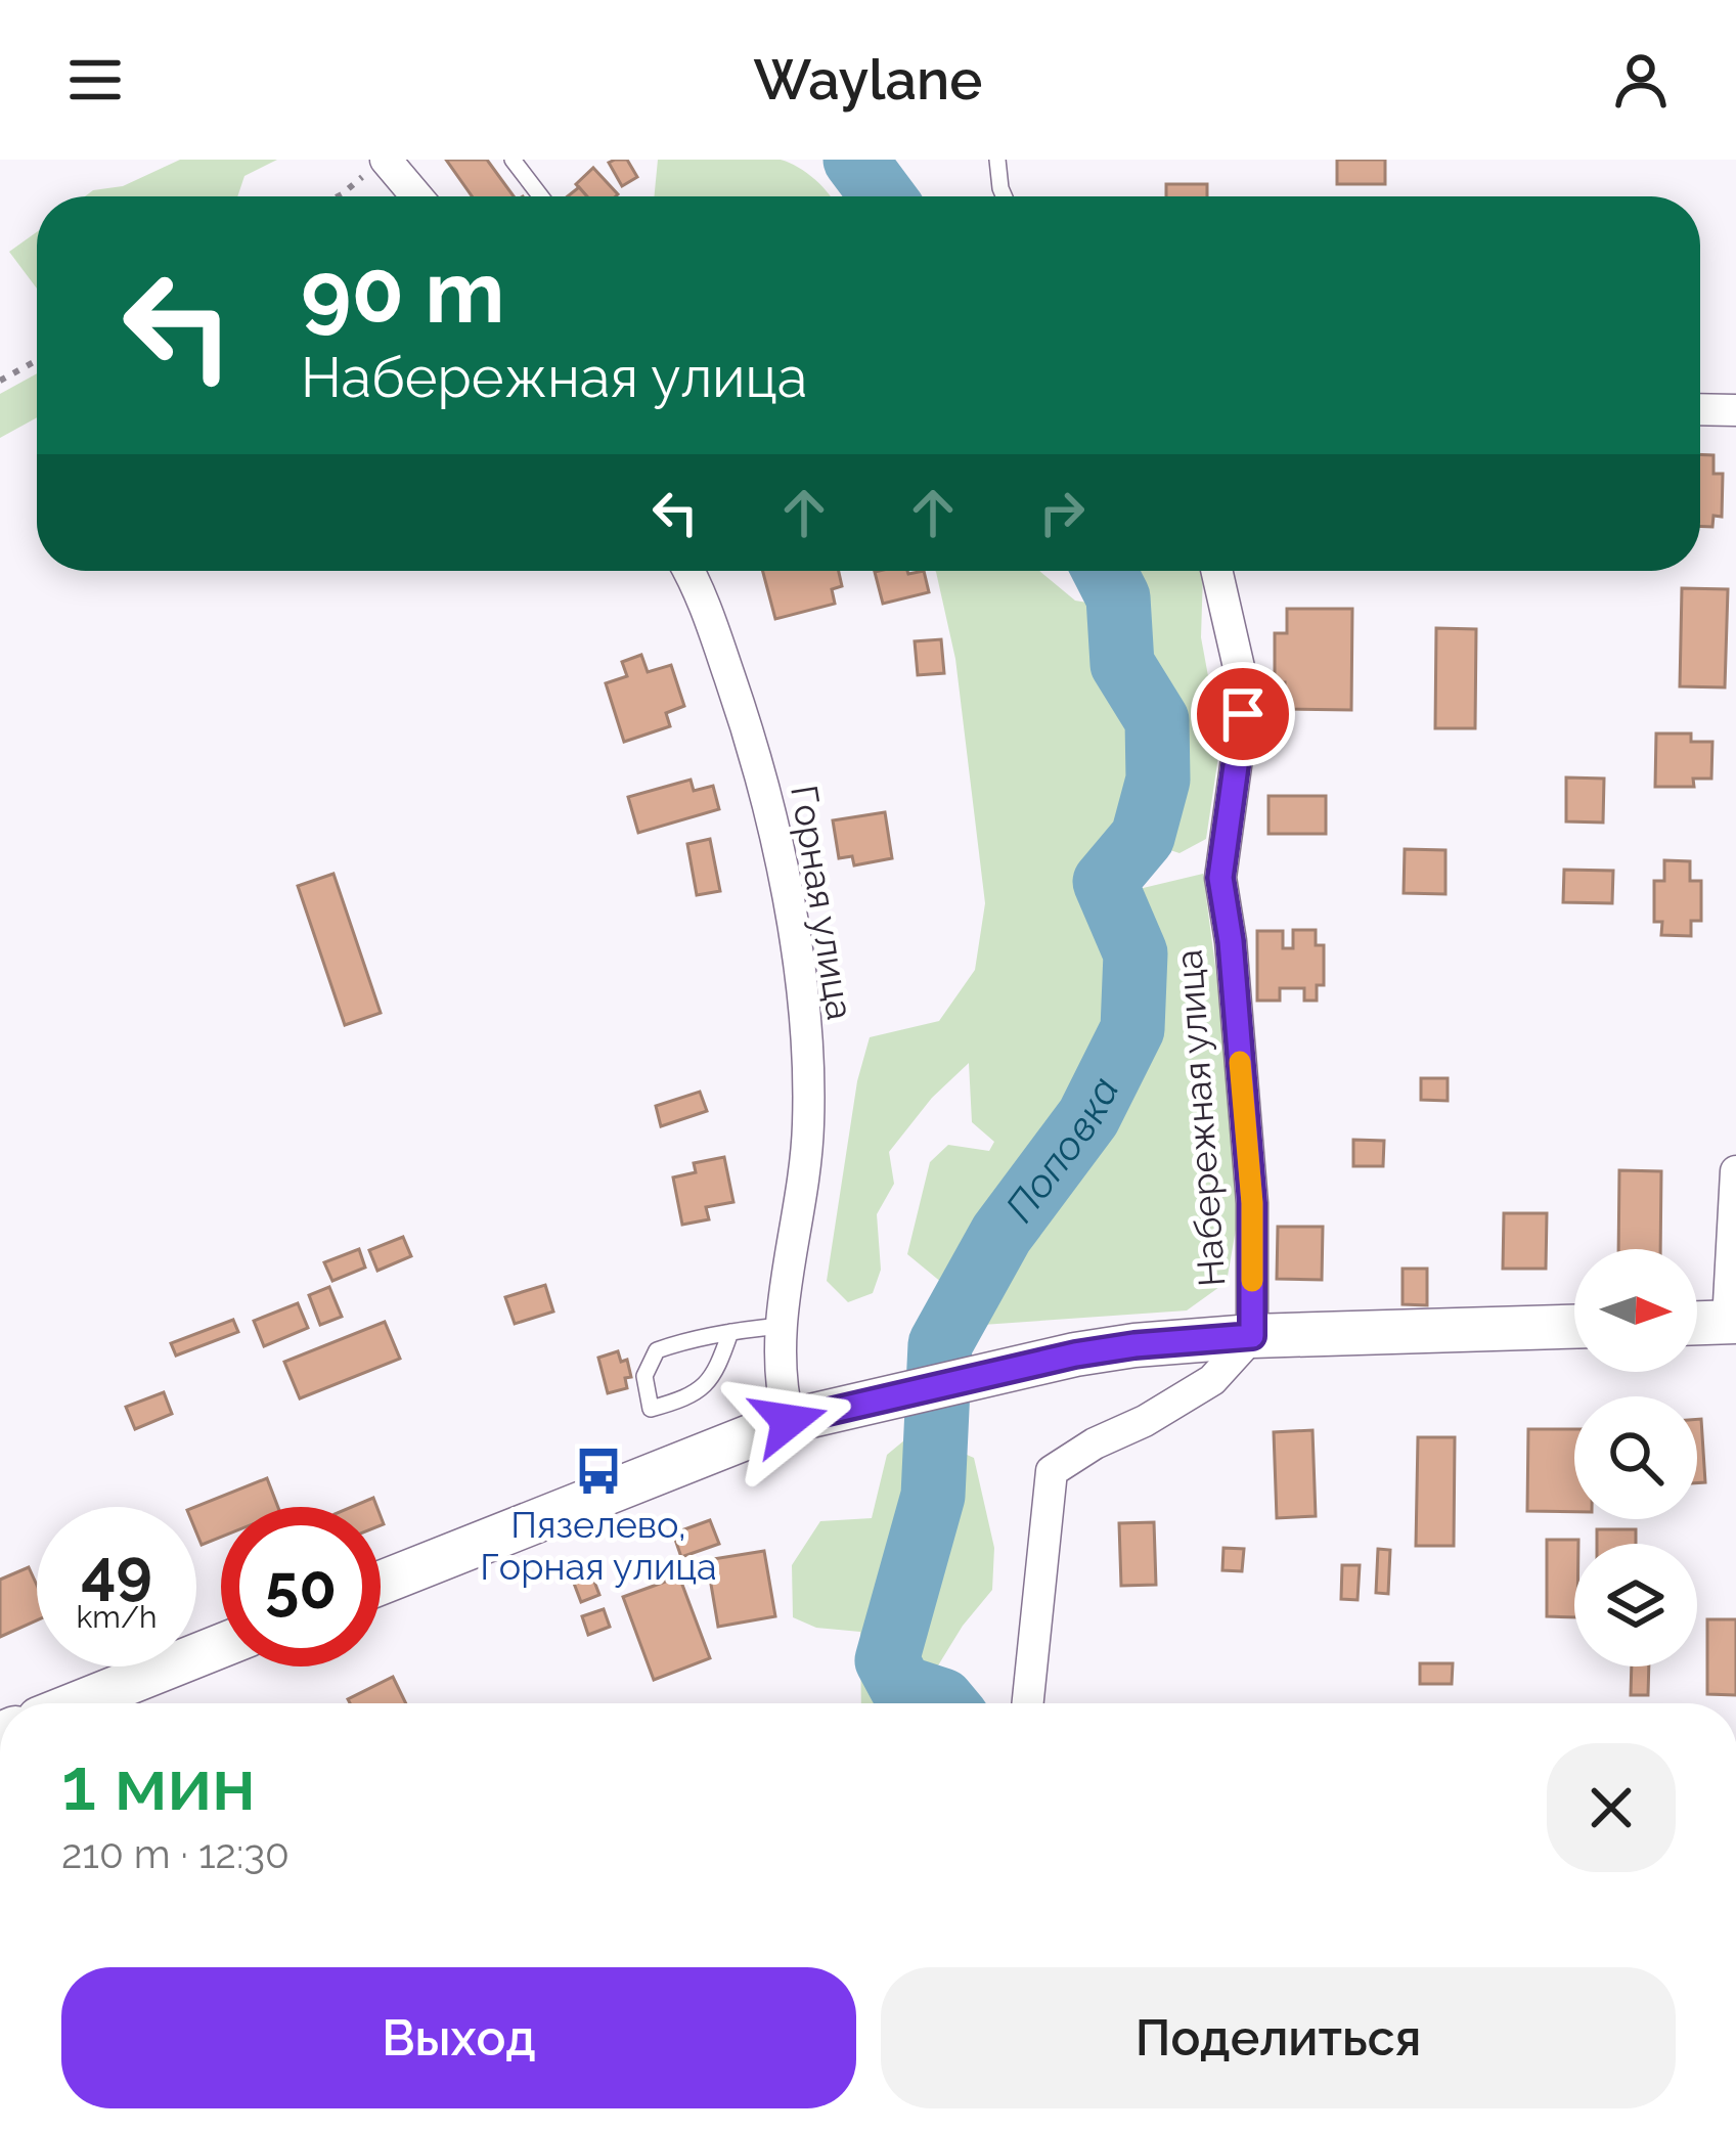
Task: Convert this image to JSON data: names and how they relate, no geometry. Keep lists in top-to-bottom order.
{
  "streets": {
    "street": ["Горная улица", "Набережная улица"]
  },
  "water": ["Поповка"],
  "places": {
    "bus stop": ["Пязелево, Горная улица"]
  },
  "north": "right",
  "page": {
    "header": "Waylane",
    "turn": ["90 m", "Набережная улица"],
    "speed": "49 km/h",
    "limit": "50",
    "heading": ["1 мин", "210 m · 12:30"],
    "buttons": ["Выход", "Поделиться"]
  }
}
